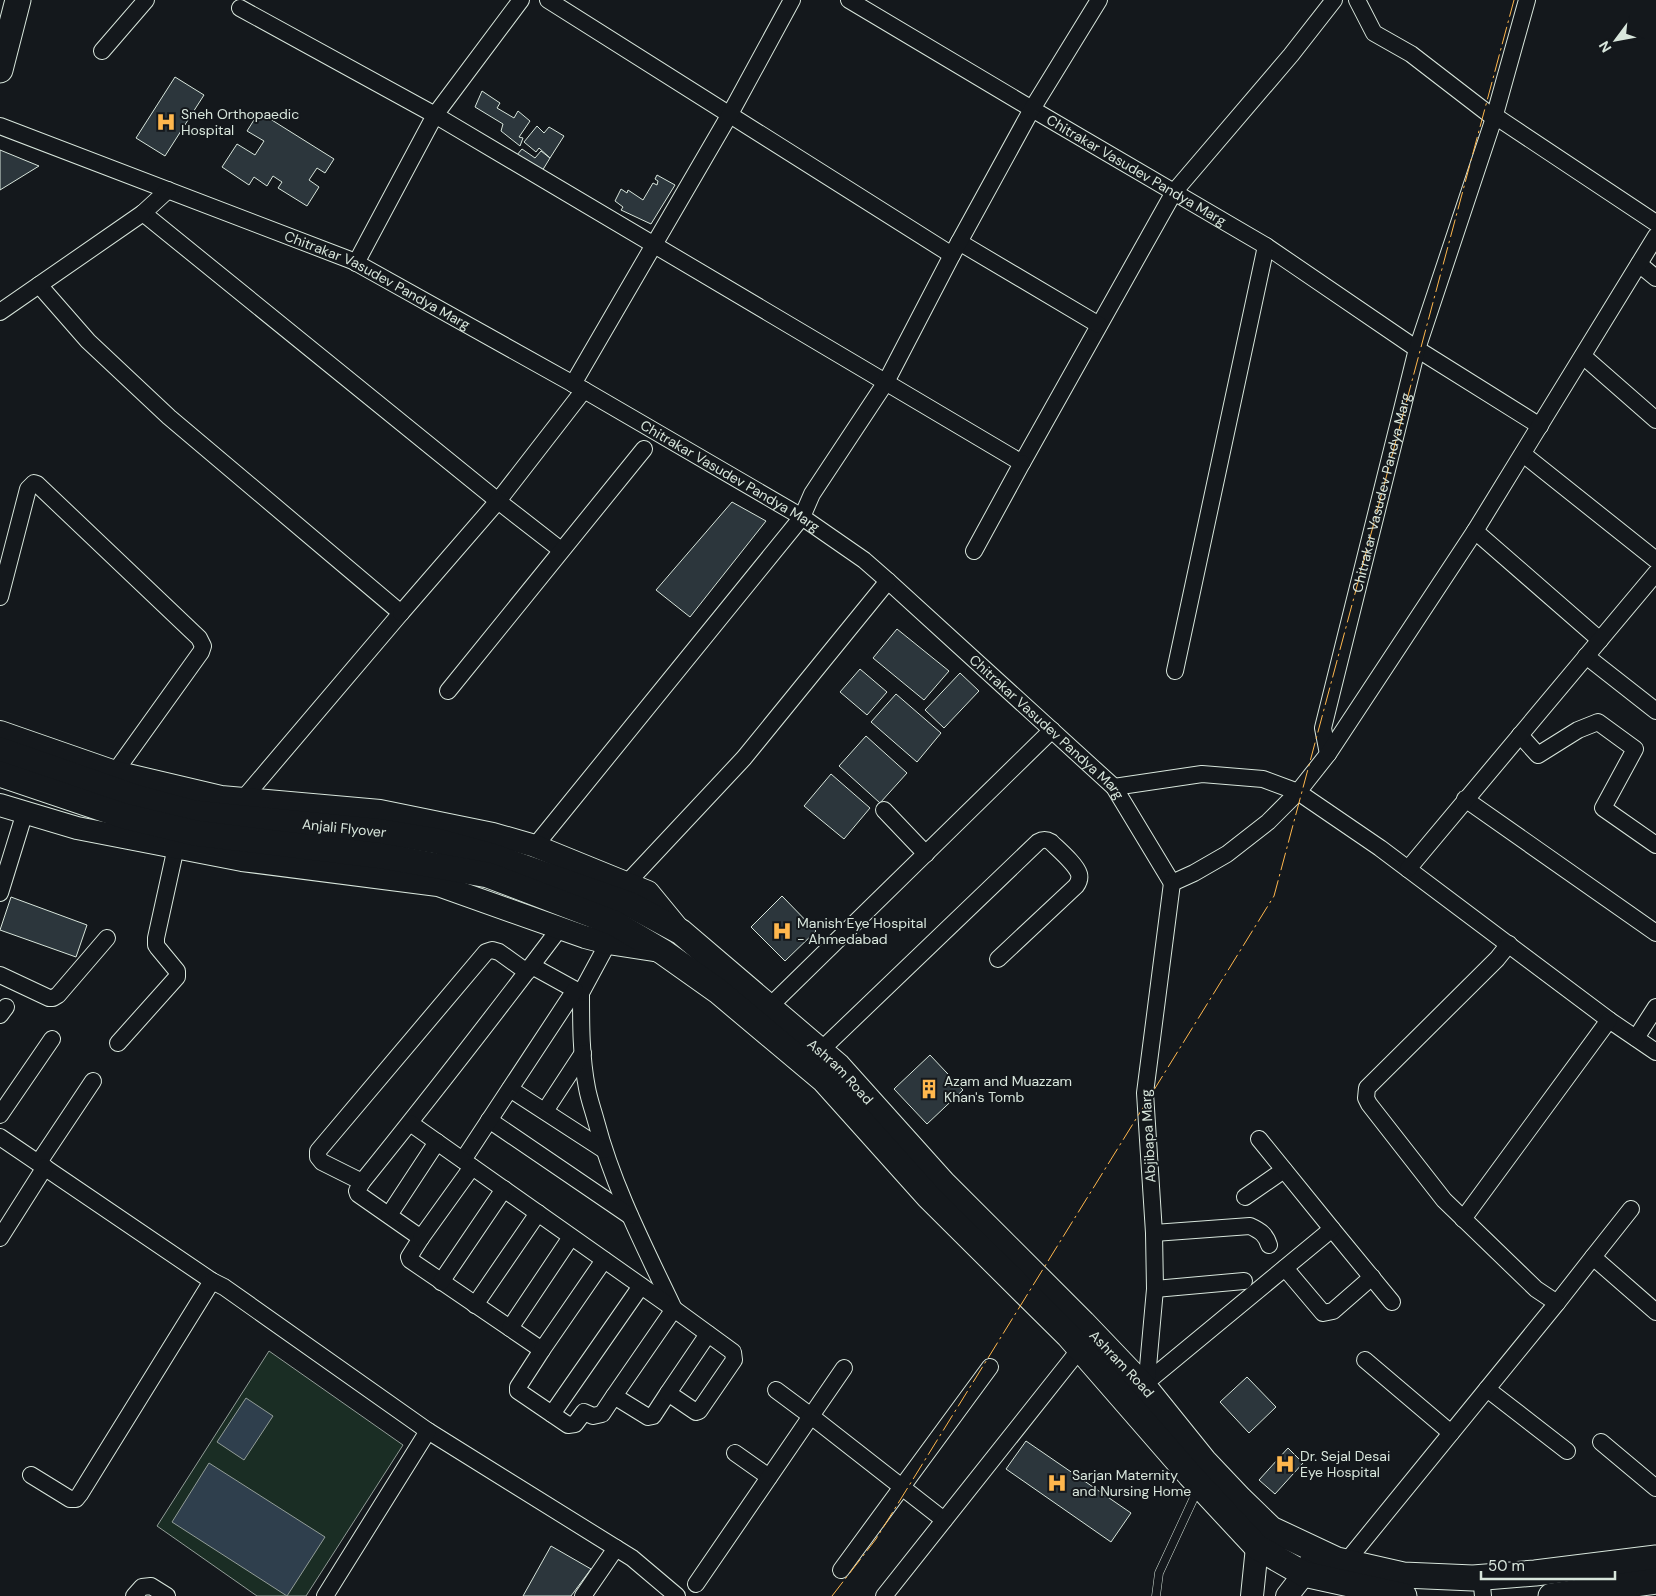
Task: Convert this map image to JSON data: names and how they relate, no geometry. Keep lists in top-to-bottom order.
{
  "streets": {
    "main road": ["Anjali Flyover", "Ashram Road"],
    "street": ["Chitrakar Vasudev Pandya Marg", "Abjibapa Marg"]
  },
  "crossings": [
    ["Chitrakar Vasudev Pandya Marg", "Abjibapa Marg"],
    ["Anjali Flyover", "Ashram Road"],
    ["Ashram Road", "Abjibapa Marg"]
  ],
  "places": {
    "hospital": [
      "Sneh Orthopaedic Hospital",
      "Manish Eye Hospital - Ahmedabad",
      "Dr. Sejal Desai Eye Hospital",
      "Sarjan Maternity and Nursing Home"
    ],
    "building": ["Azam and Muazzam Khan's Tomb"]
  },
  "scale_bar": "50 m",
  "north": "bottom left"
}
